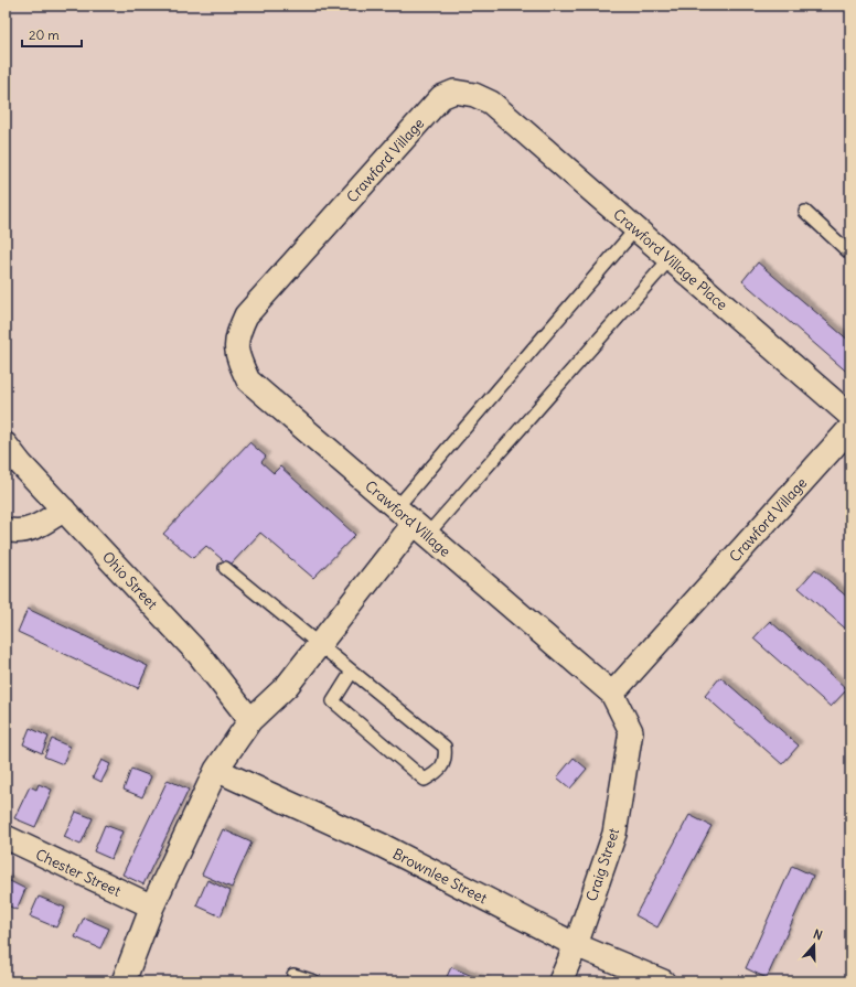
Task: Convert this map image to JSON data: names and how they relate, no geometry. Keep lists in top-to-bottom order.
{
  "streets": {
    "street": [
      "Crawford Village",
      "Crawford Village Place",
      "Ohio Street",
      "Craig Street",
      "Chester Street",
      "Brownlee Street"
    ]
  },
  "crossings": [
    ["Crawford Village", "Crawford Village Place"],
    ["Crawford Village", "Craig Street"],
    ["Craig Street", "Brownlee Street"]
  ],
  "scale_bar": "20 m",
  "north": "top"
}
